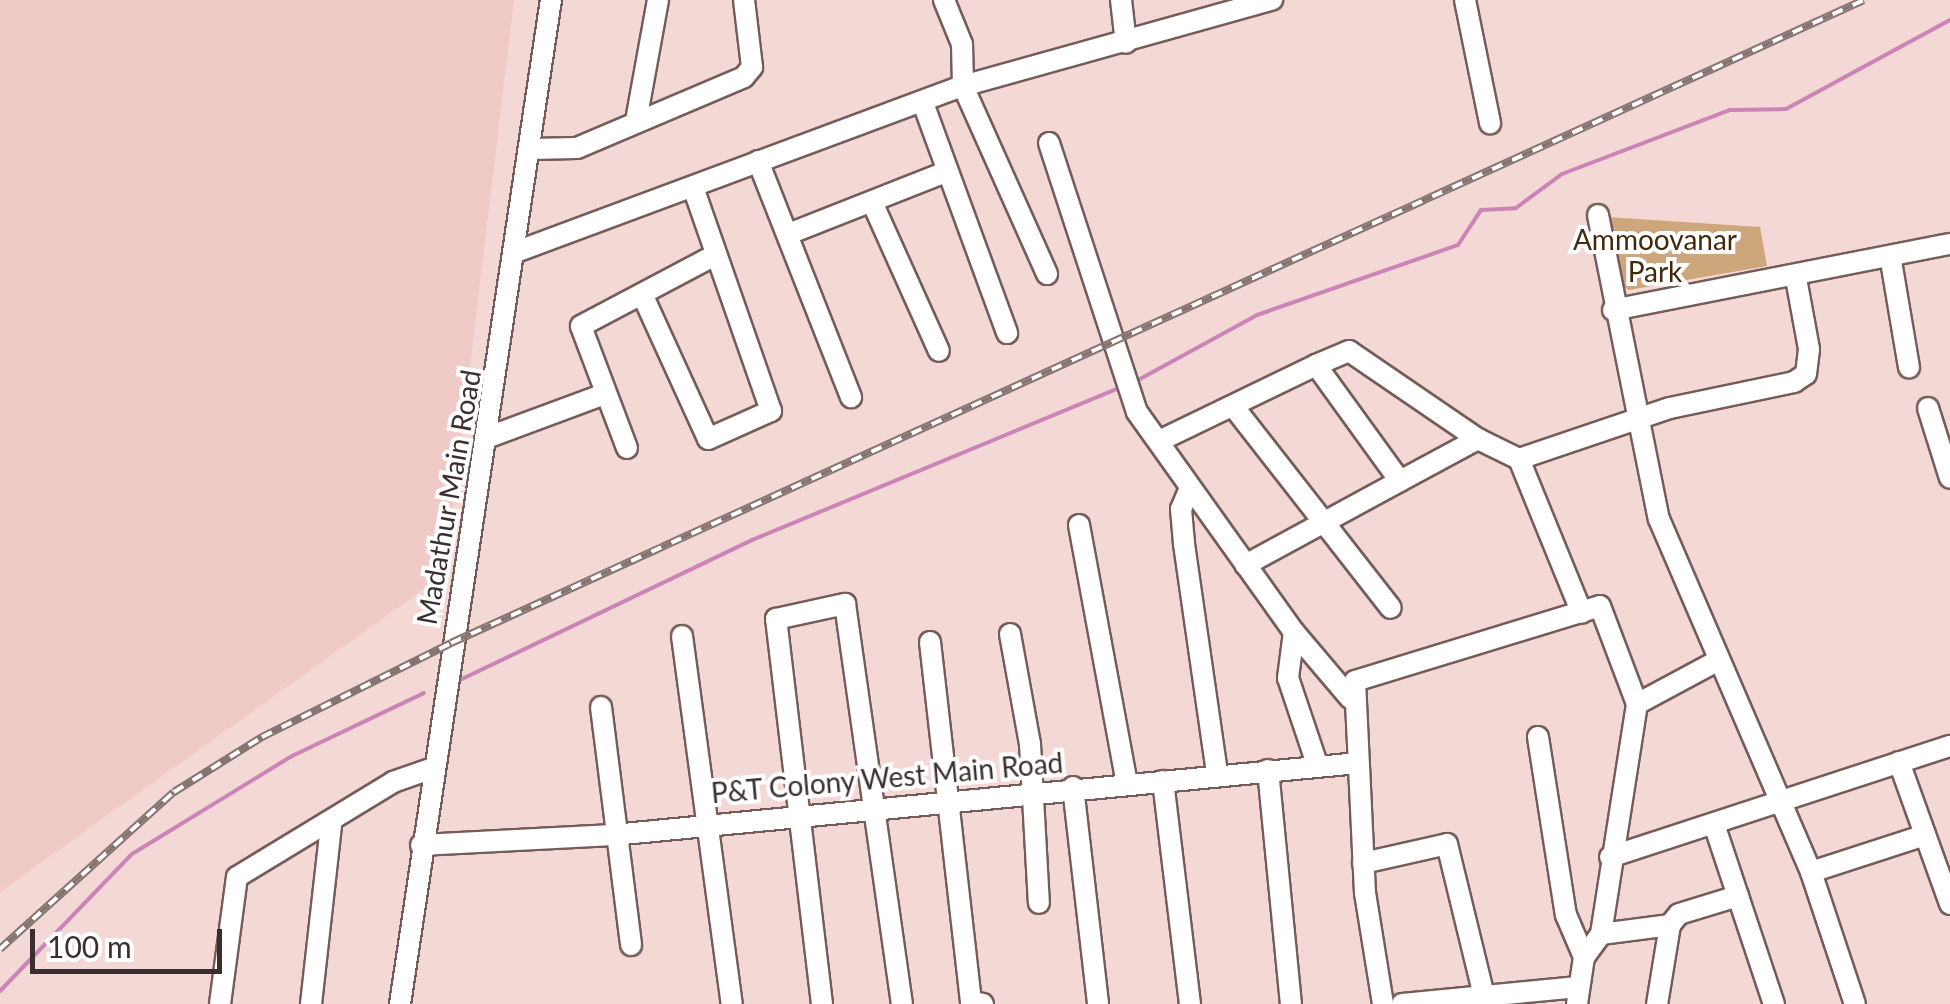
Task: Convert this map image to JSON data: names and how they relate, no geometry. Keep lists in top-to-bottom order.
{
  "streets": {
    "street": ["Madathur Main Road", "P&T Colony West Main Road"]
  },
  "crossings": [
    ["Madathur Main Road", "P&T Colony West Main Road"]
  ],
  "parks": ["Ammoovanar Park"],
  "scale_bar": "100 m"
}
